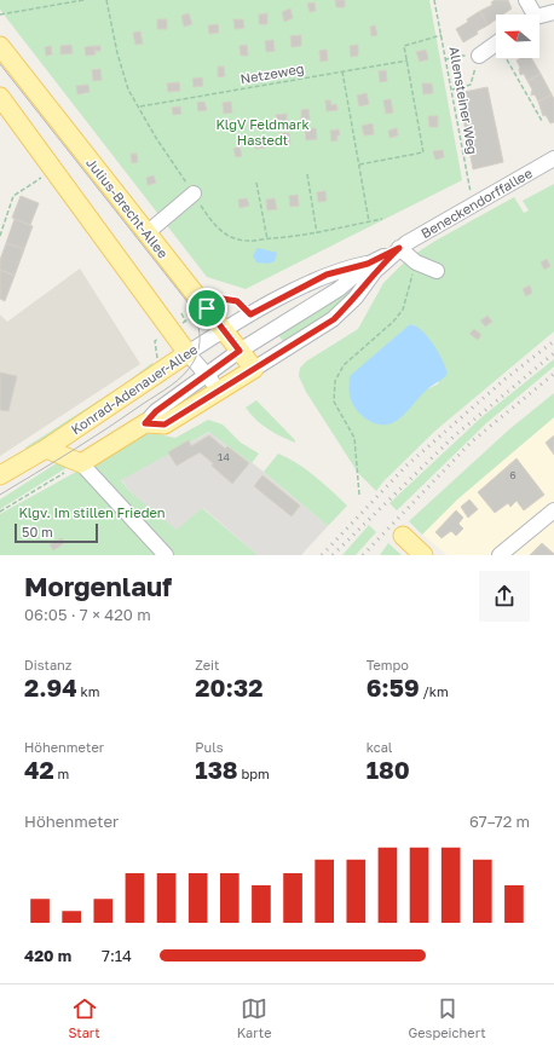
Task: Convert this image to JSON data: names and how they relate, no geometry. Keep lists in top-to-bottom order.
{
  "streets": {
    "main road": ["Beneckendorffallee", "Julius-Brecht-Allee", "Konrad-Adenauer-Allee"],
    "path": ["Netzeweg", "Allensteiner Weg"]
  },
  "crossings": [
    ["Allensteiner Weg", "Beneckendorffallee"],
    ["Beneckendorffallee", "Julius-Brecht-Allee"],
    ["Beneckendorffallee", "Konrad-Adenauer-Allee"],
    ["Julius-Brecht-Allee", "Konrad-Adenauer-Allee"]
  ],
  "parks": ["KlgV Feldmark Hastedt", "Klgv. Im stillen Frieden"],
  "house_numbers": ["14", "6"],
  "scale_bar": "50 m",
  "north": "left",
  "page": {
    "scale": "50 m",
    "heading": ["Morgenlauf", "06:05 · 7 × 420 m"],
    "stats": [
      ["Distanz", "2.94 km"],
      ["Zeit", "20:32"],
      ["Tempo", "6:59 /km"],
      ["Höhenmeter", "42 m"],
      ["Puls", "138 bpm"],
      ["kcal", "180"]
    ],
    "chart": ["Höhenmeter", "67–72 m"],
    "list": [
      {
        "name": "420 m",
        "note": "7:14"
      }
    ],
    "tabs": ["Start", "Karte", "Gespeichert"]
  }
}
